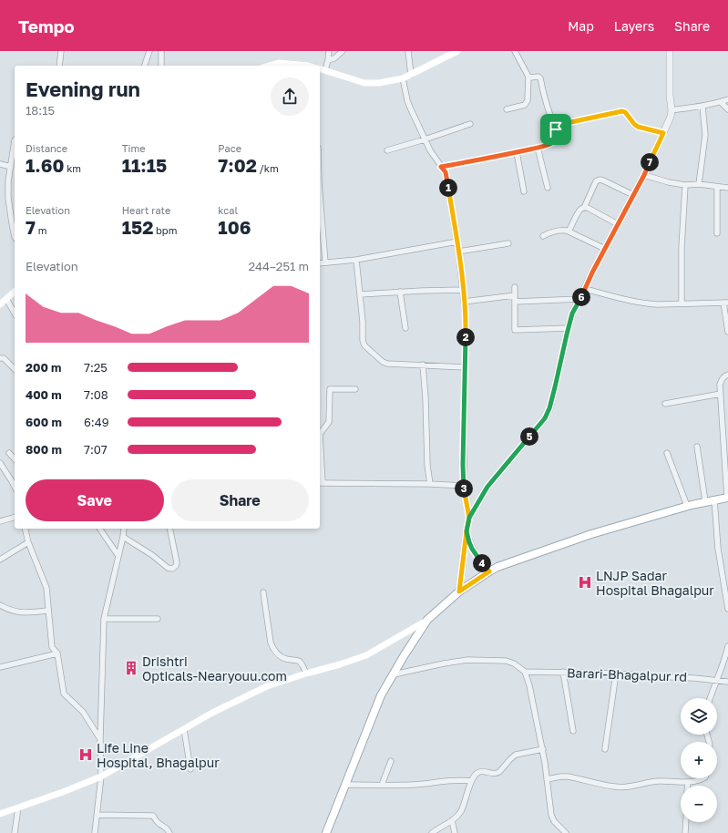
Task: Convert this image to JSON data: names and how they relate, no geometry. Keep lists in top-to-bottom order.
{
  "streets": {
    "street": ["Barari-Bhagalpur rd"]
  },
  "places": {
    "hospital": ["LNJP Sadar Hospital Bhagalpur", "Life Line Hospital, Bhagalpur"],
    "building": ["Drishtri Opticals-Nearyouu.com"]
  },
  "page": {
    "header": "Tempo",
    "nav": ["Map", "Layers", "Share"],
    "heading": ["Evening run", "18:15"],
    "stats": [
      ["Distance", "1.60 km"],
      ["Time", "11:15"],
      ["Pace", "7:02 /km"],
      ["Elevation", "7 m"],
      ["Heart rate", "152 bpm"],
      ["kcal", "106"]
    ],
    "pins": [
      "7",
      "1",
      "6",
      "2",
      "5",
      "3",
      "4"
    ],
    "chart": ["Elevation", "244–251 m"],
    "list": [
      {
        "name": "200 m",
        "note": "7:25"
      },
      {
        "name": "400 m",
        "note": "7:08"
      },
      {
        "name": "600 m",
        "note": "6:49"
      },
      {
        "name": "800 m",
        "note": "7:07"
      }
    ],
    "buttons": ["Save", "Share"],
    "map_buttons": ["+", "−"]
  }
}
